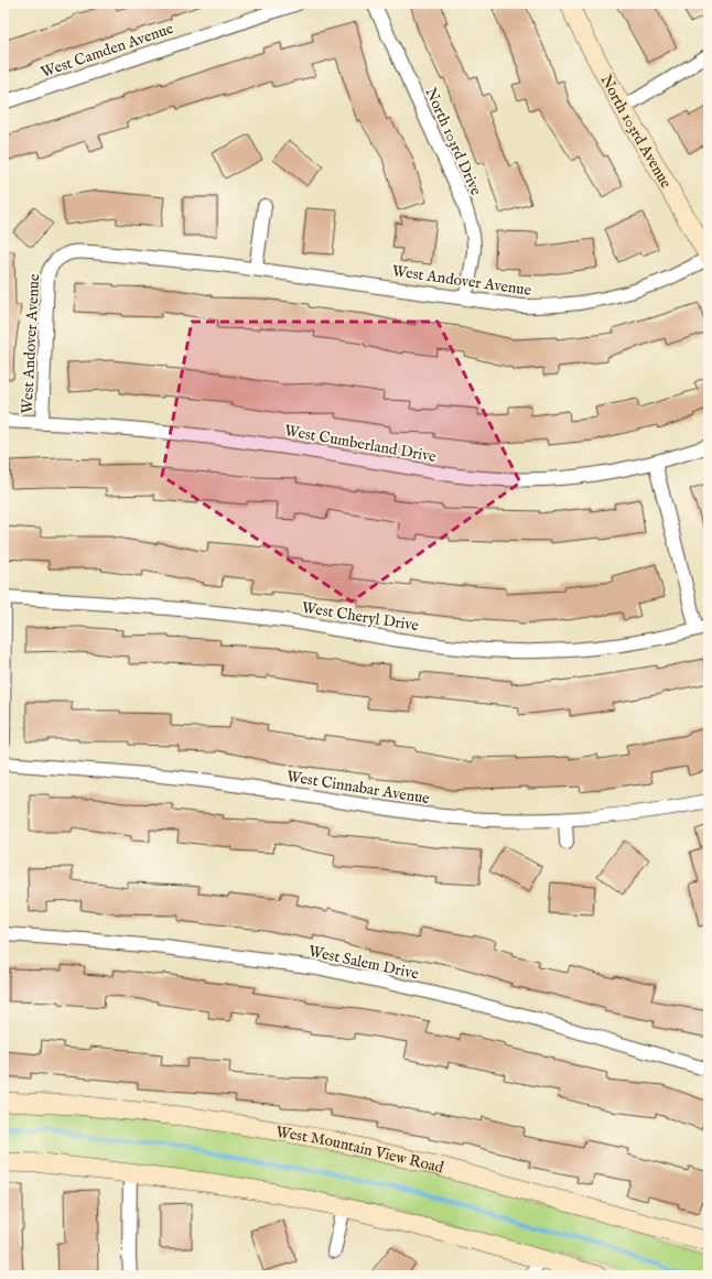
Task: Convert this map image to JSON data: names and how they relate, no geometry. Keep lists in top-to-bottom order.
{
  "streets": {
    "street": [
      "West Camden Avenue",
      "North 103rd Avenue",
      "North 103rd Drive",
      "West Andover Avenue",
      "West Cumberland Drive",
      "West Cheryl Drive",
      "West Cinnabar Avenue",
      "West Salem Drive",
      "West Mountain View Road"
    ]
  },
  "crossings": [
    ["North 103rd Avenue", "West Andover Avenue"],
    ["North 103rd Drive", "West Andover Avenue"],
    ["West Andover Avenue", "West Cumberland Drive"]
  ]
}
